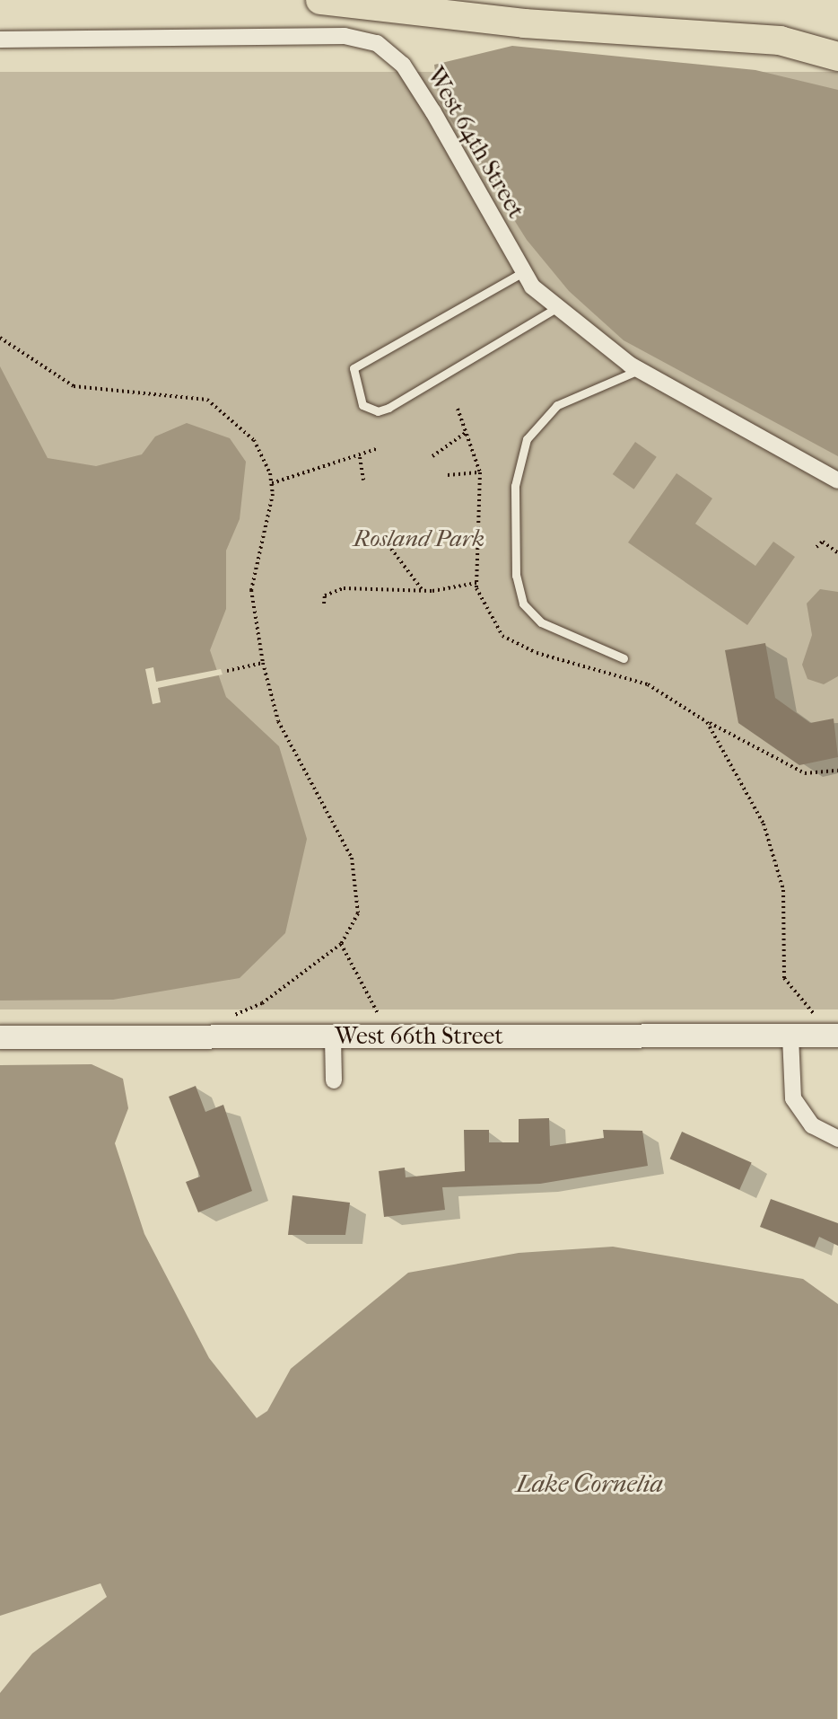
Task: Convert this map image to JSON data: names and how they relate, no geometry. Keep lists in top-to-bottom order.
{
  "streets": {
    "street": ["West 64th Street", "West 66th Street"]
  },
  "water": ["Lake Cornelia"],
  "parks": ["Rosland Park"]
}
